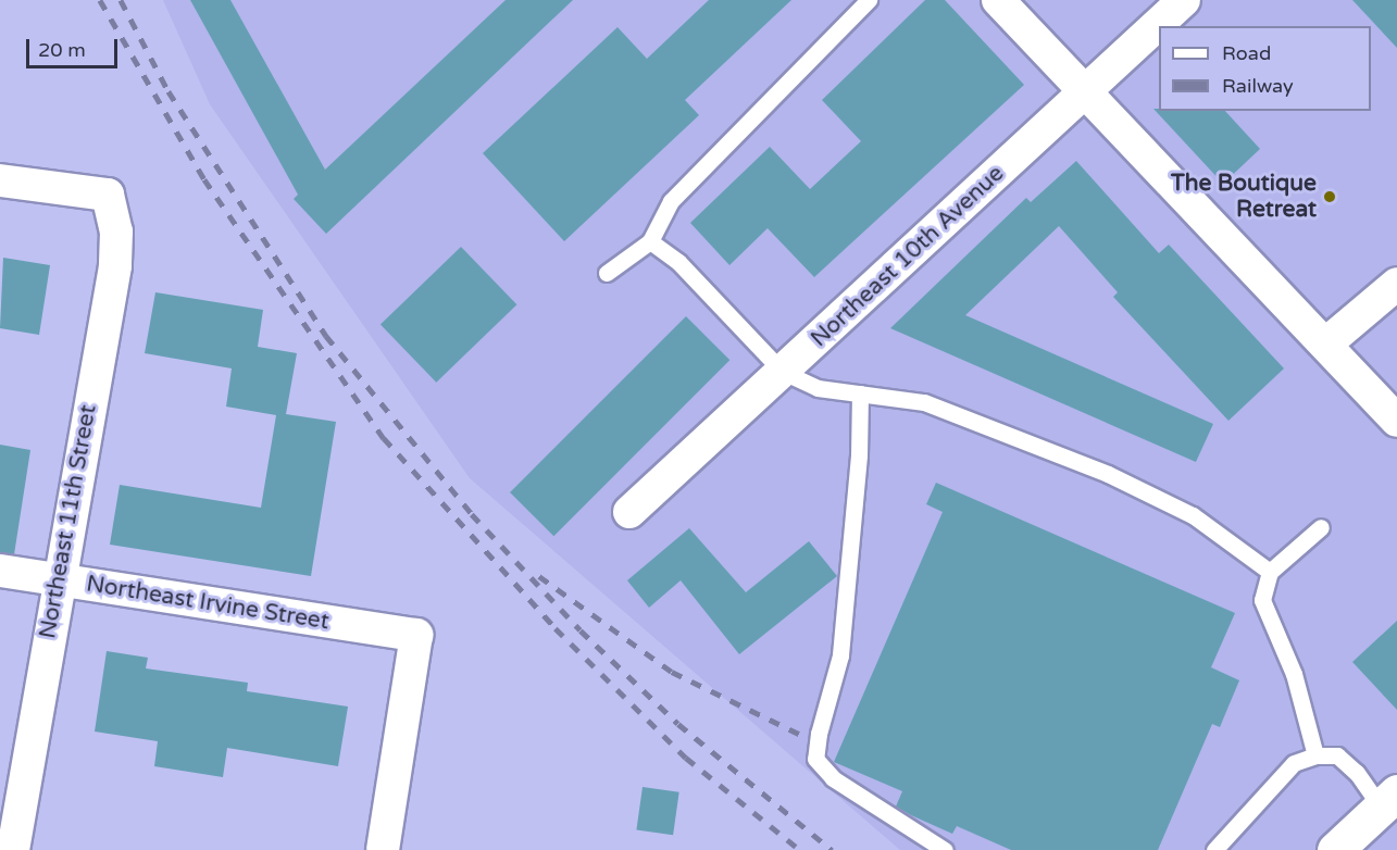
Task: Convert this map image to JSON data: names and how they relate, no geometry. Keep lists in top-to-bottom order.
{
  "streets": {
    "street": ["Northeast 10th Avenue", "Northeast 11th Street", "Northeast Irvine Street"]
  },
  "crossings": [
    ["Northeast 11th Street", "Northeast Irvine Street"]
  ],
  "places": ["The Boutique Retreat"],
  "legend": ["Road", "Railway"],
  "scale_bar": "20 m"
}
